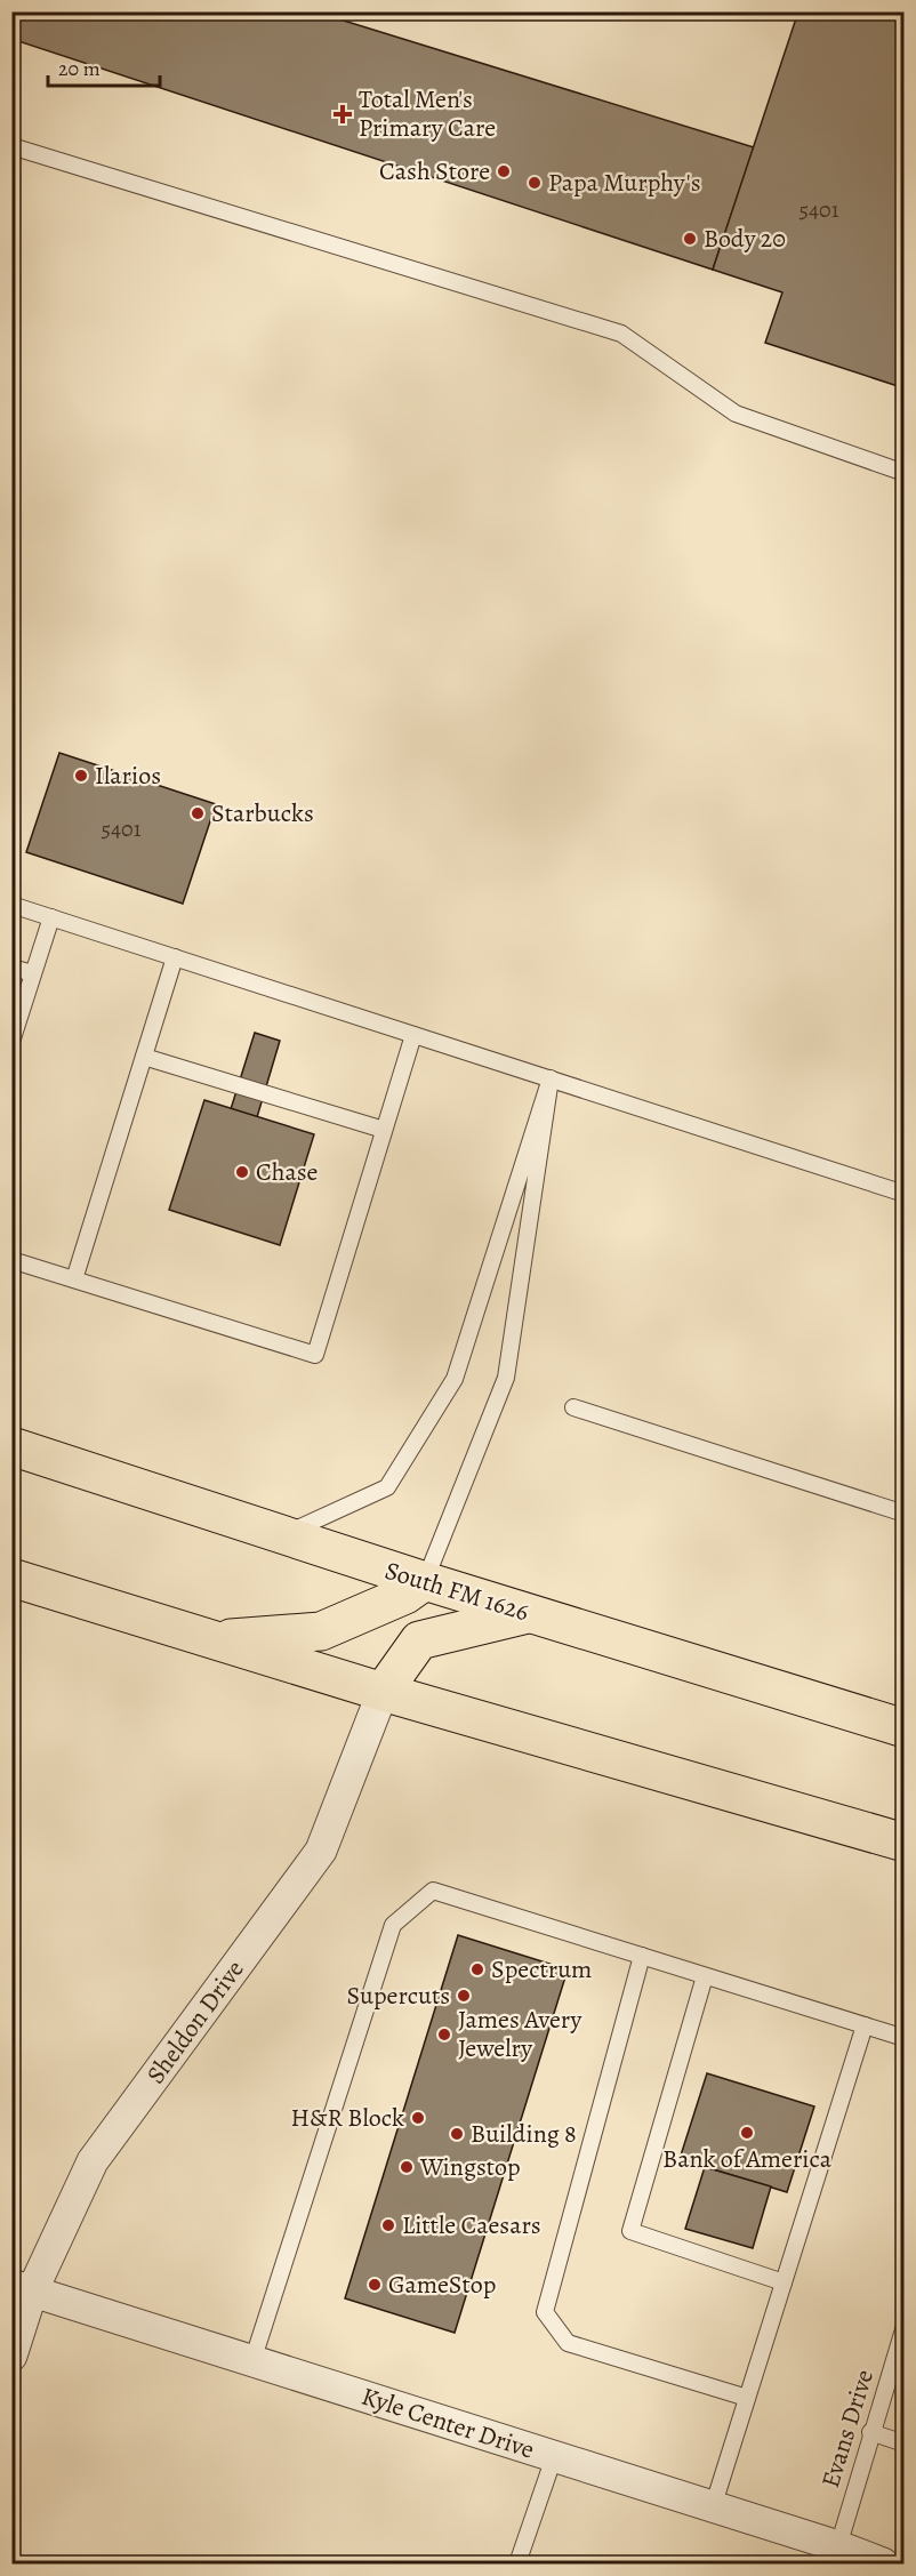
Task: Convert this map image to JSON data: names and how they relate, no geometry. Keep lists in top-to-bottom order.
{
  "streets": {
    "main road": ["South FM 1626"],
    "street": ["Sheldon Drive", "Kyle Center Drive"],
    "lane": ["Evans Drive"]
  },
  "crossings": [
    ["Sheldon Drive", "Kyle Center Drive"],
    ["Kyle Center Drive", "Evans Drive"]
  ],
  "places": {
    "health": ["Total Men's Primary Care"],
    "other": [
      "Cash Store",
      "Papa Murphy's",
      "Body 20",
      "Ilarios",
      "Starbucks",
      "Chase",
      "Spectrum",
      "Supercuts",
      "James Avery Jewelry",
      "H&R Block",
      "Bank of America",
      "Building 8",
      "Wingstop",
      "Little Caesars",
      "GameStop"
    ]
  },
  "house_numbers": ["5401", "5401"],
  "scale_bar": "20 m"
}
